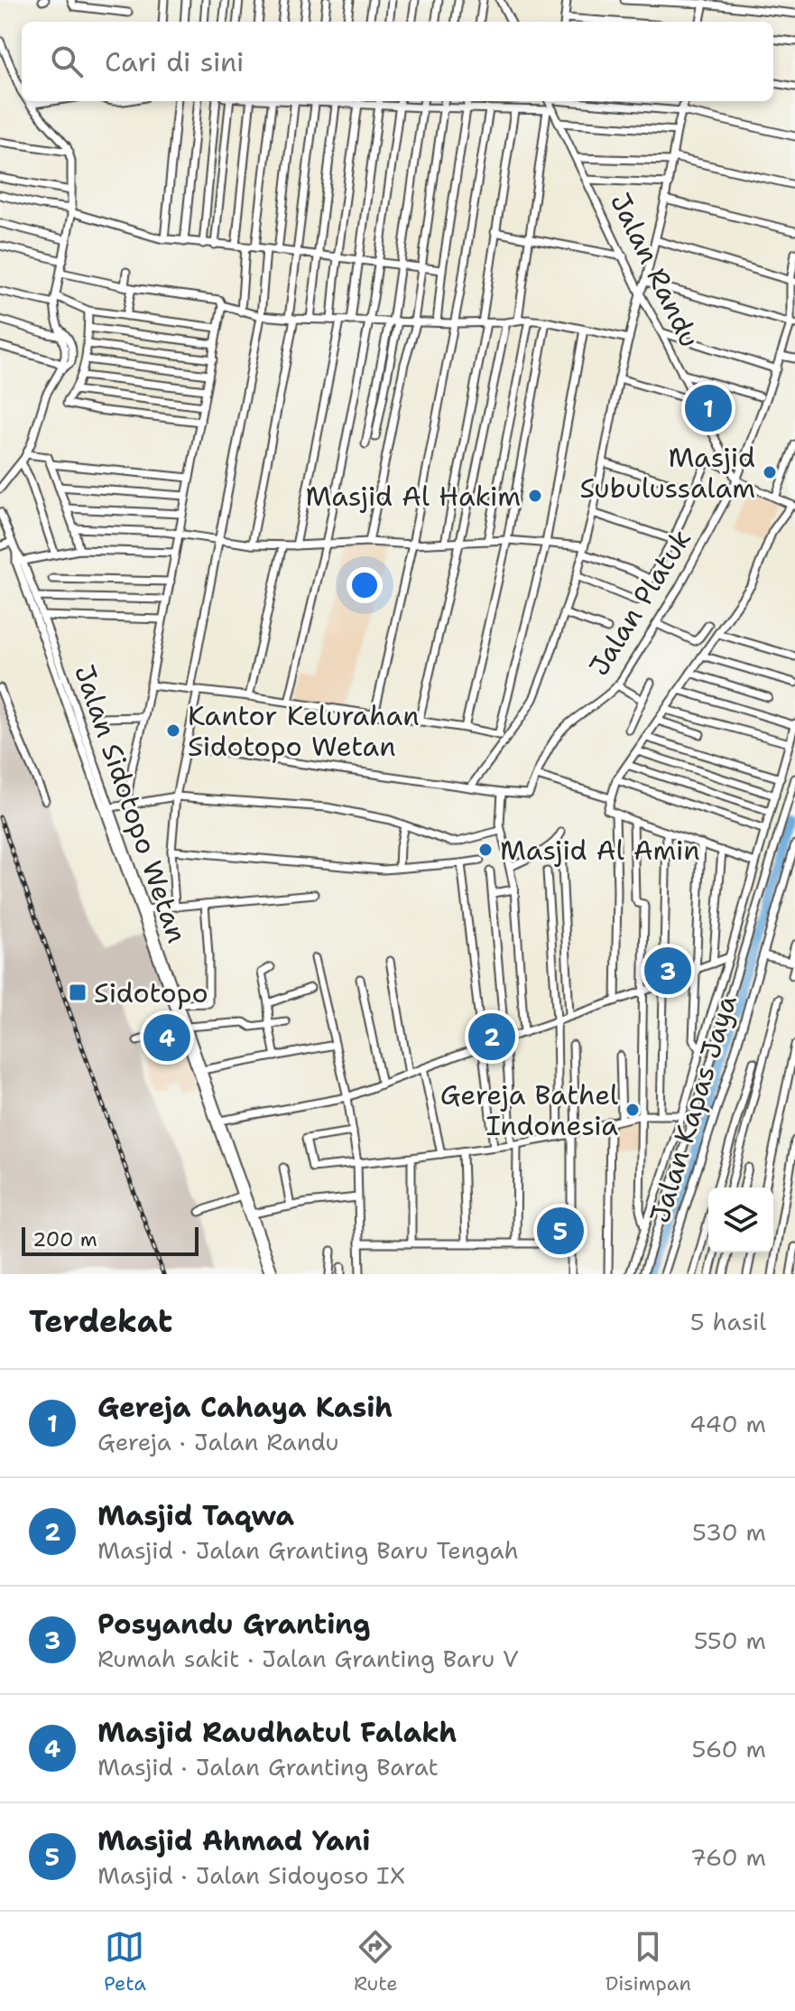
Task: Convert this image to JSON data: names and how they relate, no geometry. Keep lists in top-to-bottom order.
{
  "streets": {
    "street": [
      "Jalan Randu",
      "Jalan Platuk",
      "Jalan Sidotopo Wetan",
      "Jalan Kapas Jaya"
    ]
  },
  "crossings": [
    ["Jalan Randu", "Jalan Platuk"]
  ],
  "places": {
    "other": [
      "Masjid Subulussalam",
      "Masjid Al Hakim",
      "Kantor Kelurahan Sidotopo Wetan",
      "Masjid Al Amin",
      "Gereja Bathel Indonesia"
    ],
    "transit": ["Sidotopo"]
  },
  "scale_bar": "200 m",
  "page": {
    "search": "Cari di sini",
    "pins": [
      "1",
      "3",
      "2",
      "4",
      "5"
    ],
    "scale": "200 m",
    "heading": ["Terdekat", "5 hasil"],
    "list": [
      {
        "mark": "1",
        "name": "Gereja Cahaya Kasih",
        "note": "Gereja · Jalan Randu",
        "value": "440 m"
      },
      {
        "mark": "2",
        "name": "Masjid Taqwa",
        "note": "Masjid · Jalan Granting Baru Tengah",
        "value": "530 m"
      },
      {
        "mark": "3",
        "name": "Posyandu Granting",
        "note": "Rumah sakit · Jalan Granting Baru V",
        "value": "550 m"
      },
      {
        "mark": "4",
        "name": "Masjid Raudhatul Falakh",
        "note": "Masjid · Jalan Granting Barat",
        "value": "560 m"
      },
      {
        "mark": "5",
        "name": "Masjid Ahmad Yani",
        "note": "Masjid · Jalan Sidoyoso IX",
        "value": "760 m"
      }
    ],
    "nav": ["Peta", "Rute", "Disimpan"]
  }
}
